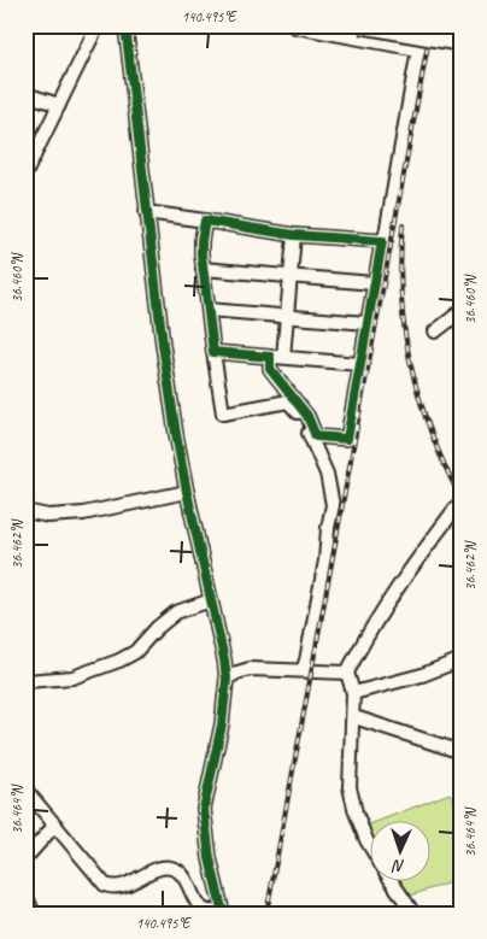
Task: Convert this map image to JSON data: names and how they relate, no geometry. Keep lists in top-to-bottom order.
{
  "north": "bottom",
  "coordinates": [
    "140.495°E",
    "36.460°N",
    "36.462°N",
    "36.464°N"
  ]
}
